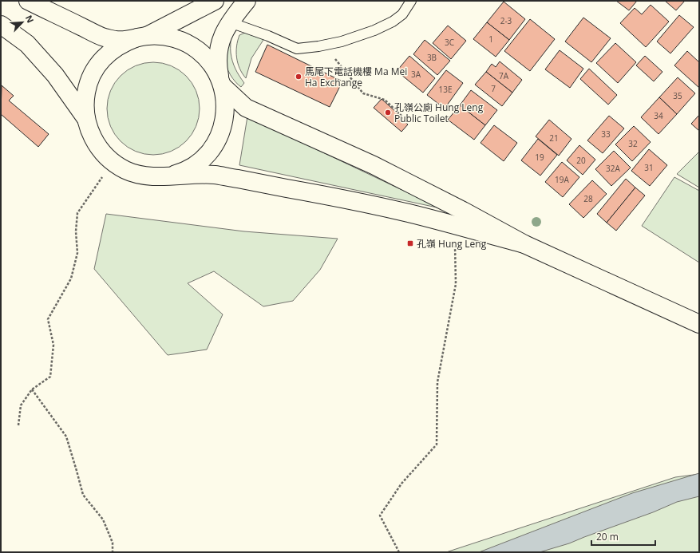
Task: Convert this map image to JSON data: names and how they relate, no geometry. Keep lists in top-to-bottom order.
{
  "places": {
    "other": ["馬尾下電話機樓 Ma Mei Ha Exchange", "孔嶺公廁 Hung Leng Public Toilet"],
    "transit": ["孔嶺 Hung Leng"]
  },
  "house_numbers": [
    "2-3",
    "1",
    "3C",
    "3B",
    "3A",
    "7A",
    "7",
    "13E",
    "35",
    "34",
    "33",
    "21",
    "32",
    "19",
    "20",
    "31",
    "32A",
    "19A",
    "28"
  ],
  "scale_bar": "20 m",
  "north": "top right"
}
